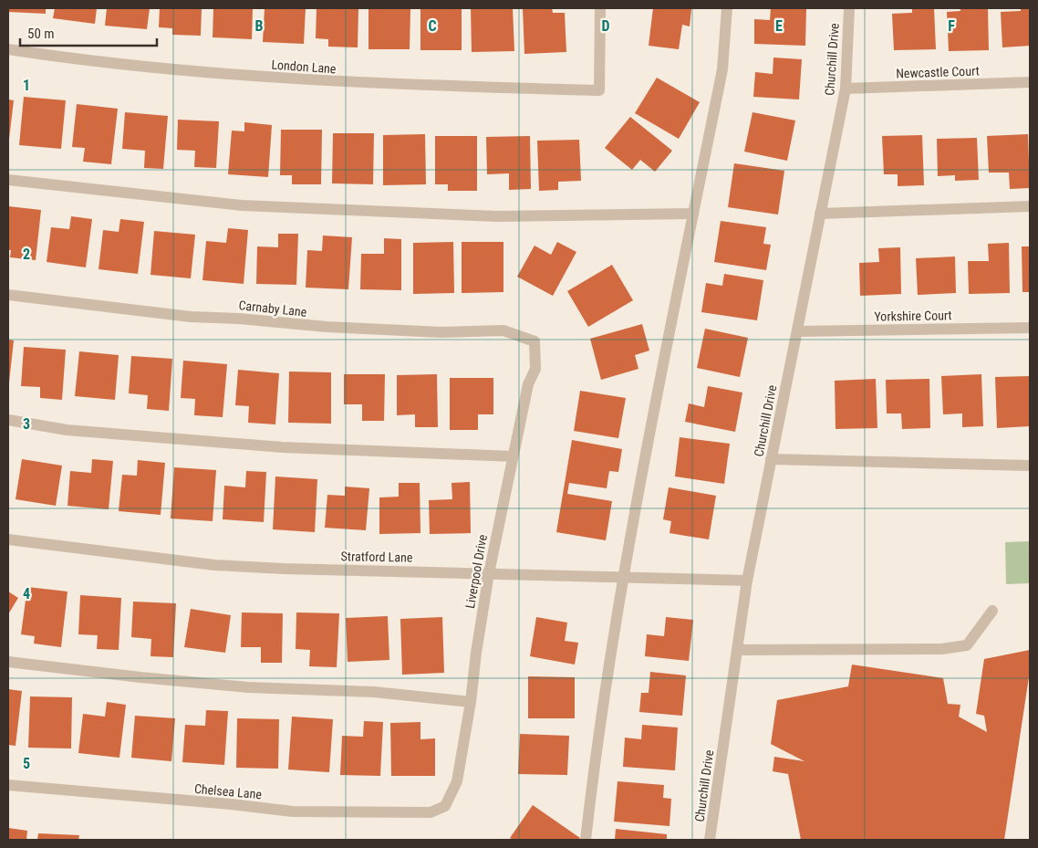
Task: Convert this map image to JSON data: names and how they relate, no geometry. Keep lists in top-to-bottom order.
{
  "streets": {
    "street": [
      "Churchill Drive",
      "London Lane",
      "Newcastle Court",
      "Carnaby Lane",
      "Yorkshire Court",
      "Stratford Lane",
      "Liverpool Drive",
      "Chelsea Lane"
    ]
  },
  "crossings": [
    ["Churchill Drive", "Newcastle Court"],
    ["Churchill Drive", "Yorkshire Court"],
    ["Churchill Drive", "Stratford Lane"],
    ["Carnaby Lane", "Liverpool Drive"],
    ["Stratford Lane", "Liverpool Drive"],
    ["Liverpool Drive", "Chelsea Lane"]
  ],
  "scale_bar": "50 m",
  "grid": {
    "columns": [
      "B",
      "C",
      "D",
      "E",
      "F"
    ],
    "rows": [
      "1",
      "2",
      "3",
      "4",
      "5"
    ]
  }
}
